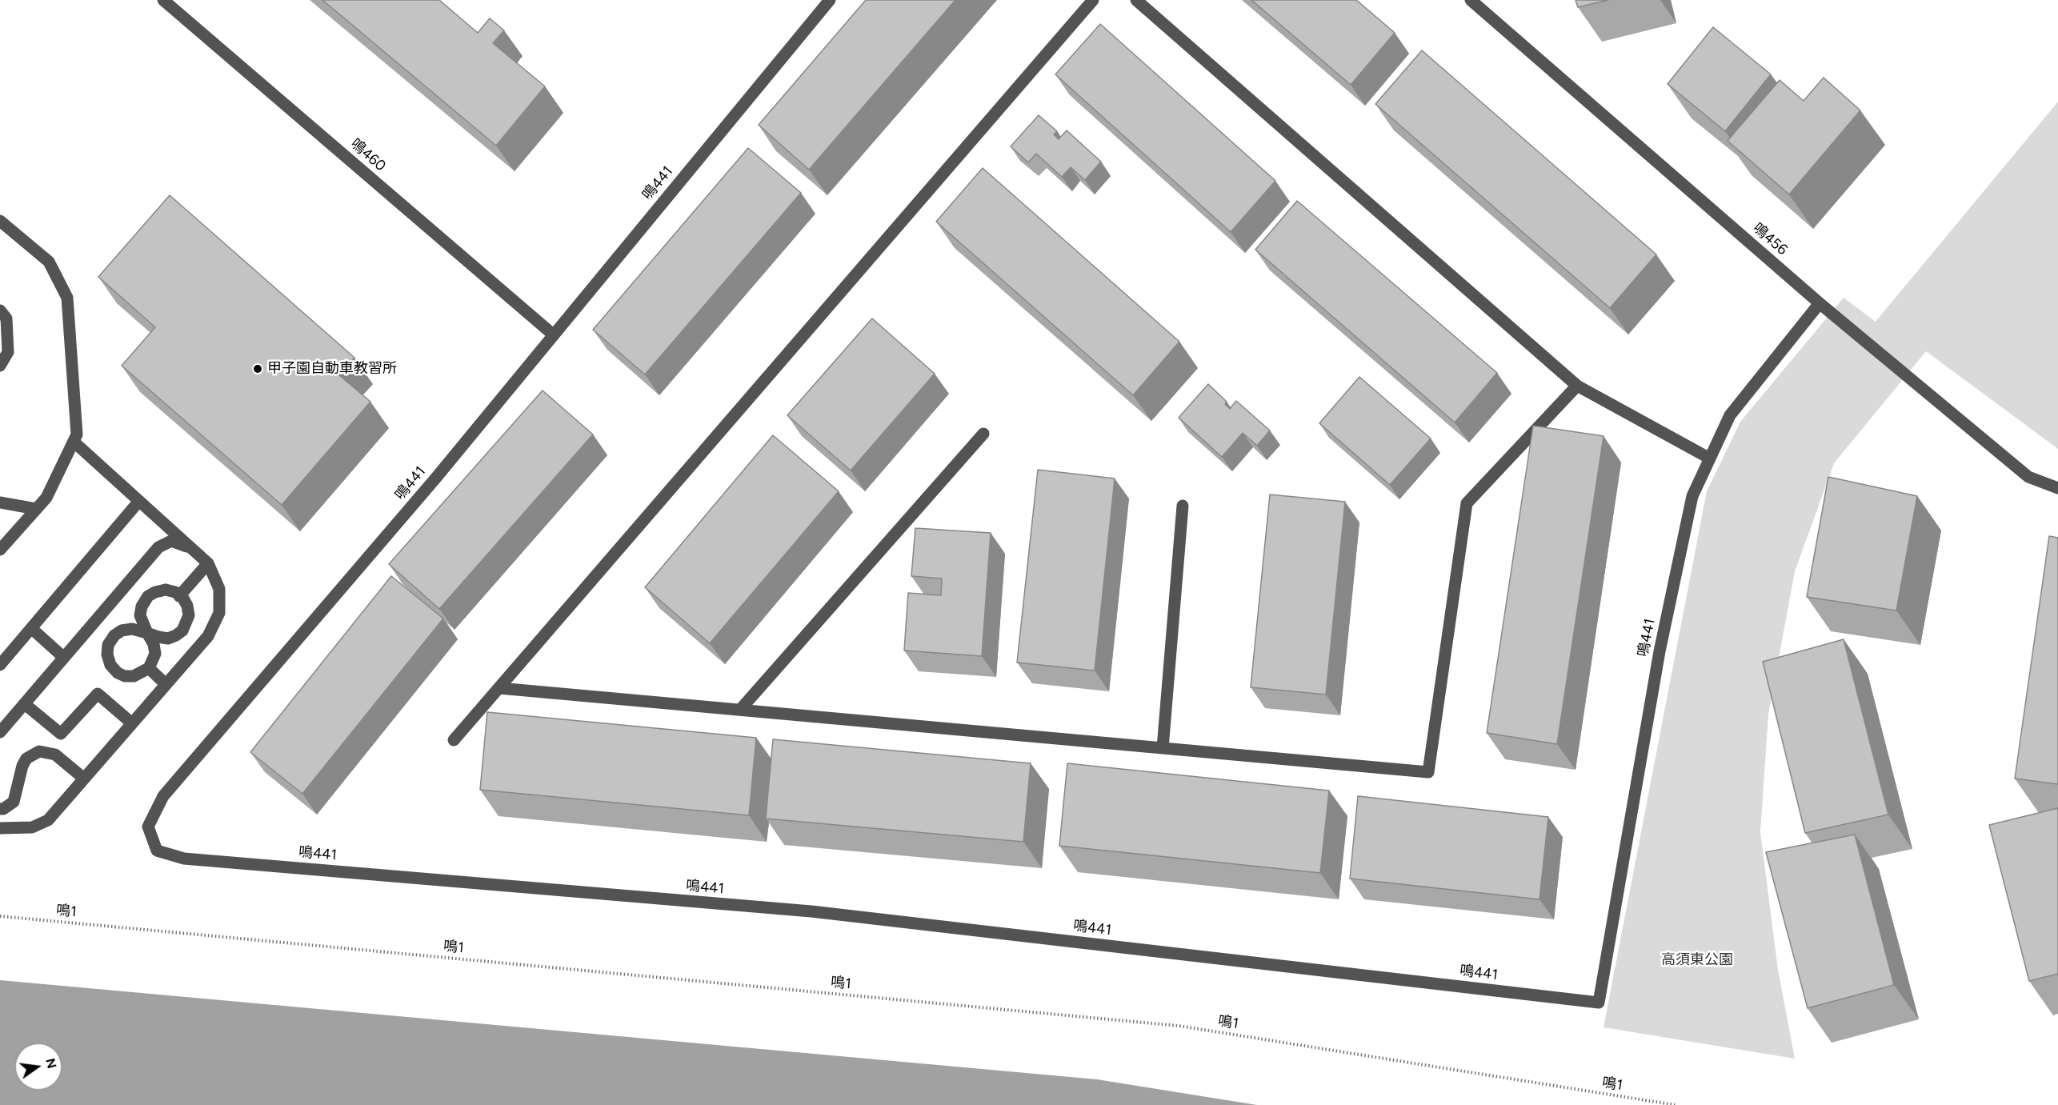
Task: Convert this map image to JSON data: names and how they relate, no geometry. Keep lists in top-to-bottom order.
{
  "streets": {
    "street": ["鳴460", "鳴441", "鳴456"],
    "path": ["鳴1"]
  },
  "crossings": [
    ["鳴460", "鳴441"],
    ["鳴441", "鳴456"]
  ],
  "parks": ["高須東公園"],
  "places": ["甲子園自動車教習所"],
  "north": "right"
}
